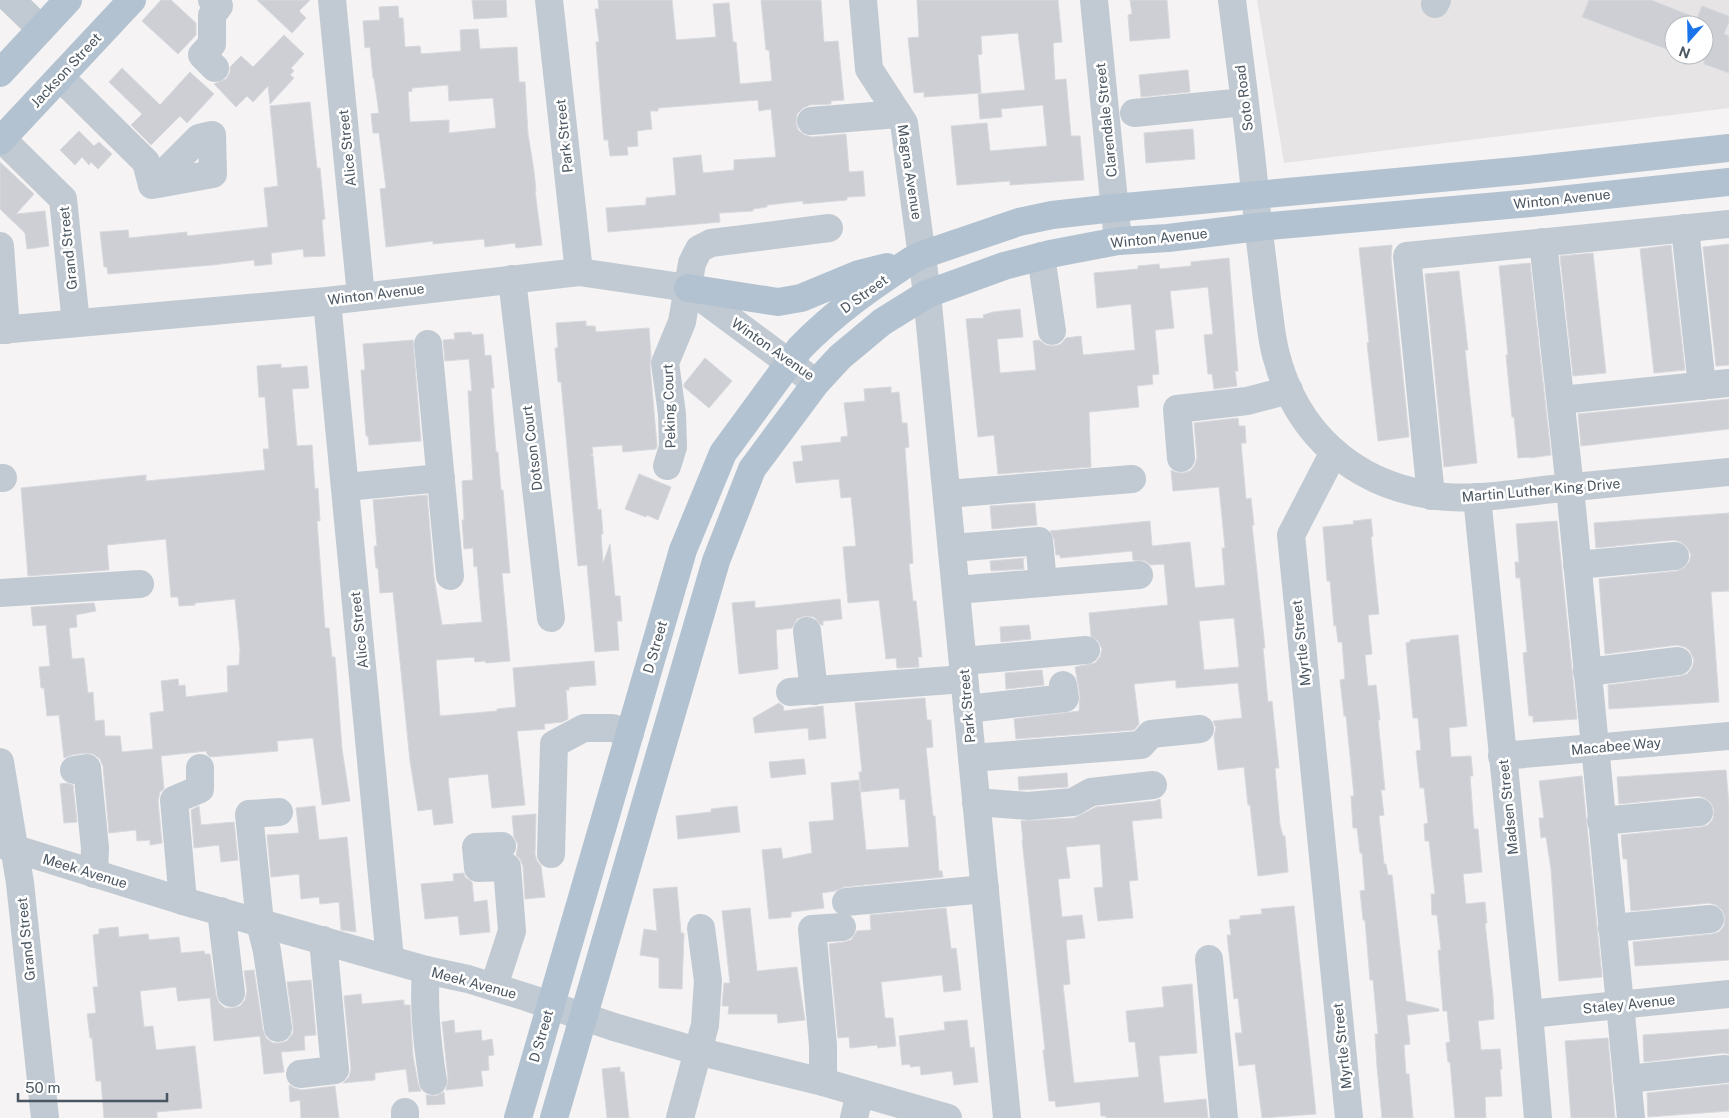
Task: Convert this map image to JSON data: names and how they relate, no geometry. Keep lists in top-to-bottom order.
{
  "streets": {
    "main road": ["Jackson Street", "Winton Avenue", "D Street"],
    "street": [
      "Soto Road",
      "Clarendale Street",
      "Park Street",
      "Alice Street",
      "Magna Avenue",
      "Grand Street",
      "Peking Court",
      "Dotson Court",
      "Martin Luther King Drive",
      "Myrtle Street",
      "Macabee Way",
      "Madsen Street",
      "Meek Avenue",
      "Staley Avenue"
    ]
  },
  "crossings": [
    ["Jackson Street", "Grand Street"],
    ["Clarendale Street", "Winton Avenue"],
    ["Park Street", "Magna Avenue"],
    ["Park Street", "Winton Avenue"],
    ["Alice Street", "Winton Avenue"],
    ["Alice Street", "Meek Avenue"],
    ["Magna Avenue", "Winton Avenue"],
    ["Magna Avenue", "D Street"],
    ["Winton Avenue", "Grand Street"],
    ["Winton Avenue", "D Street"],
    ["Winton Avenue", "Peking Court"],
    ["Winton Avenue", "Dotson Court"],
    ["Grand Street", "Meek Avenue"],
    ["D Street", "Meek Avenue"],
    ["Martin Luther King Drive", "Myrtle Street"],
    ["Martin Luther King Drive", "Madsen Street"],
    ["Macabee Way", "Madsen Street"],
    ["Madsen Street", "Staley Avenue"]
  ],
  "scale_bar": "50 m",
  "north": "bottom"
}
